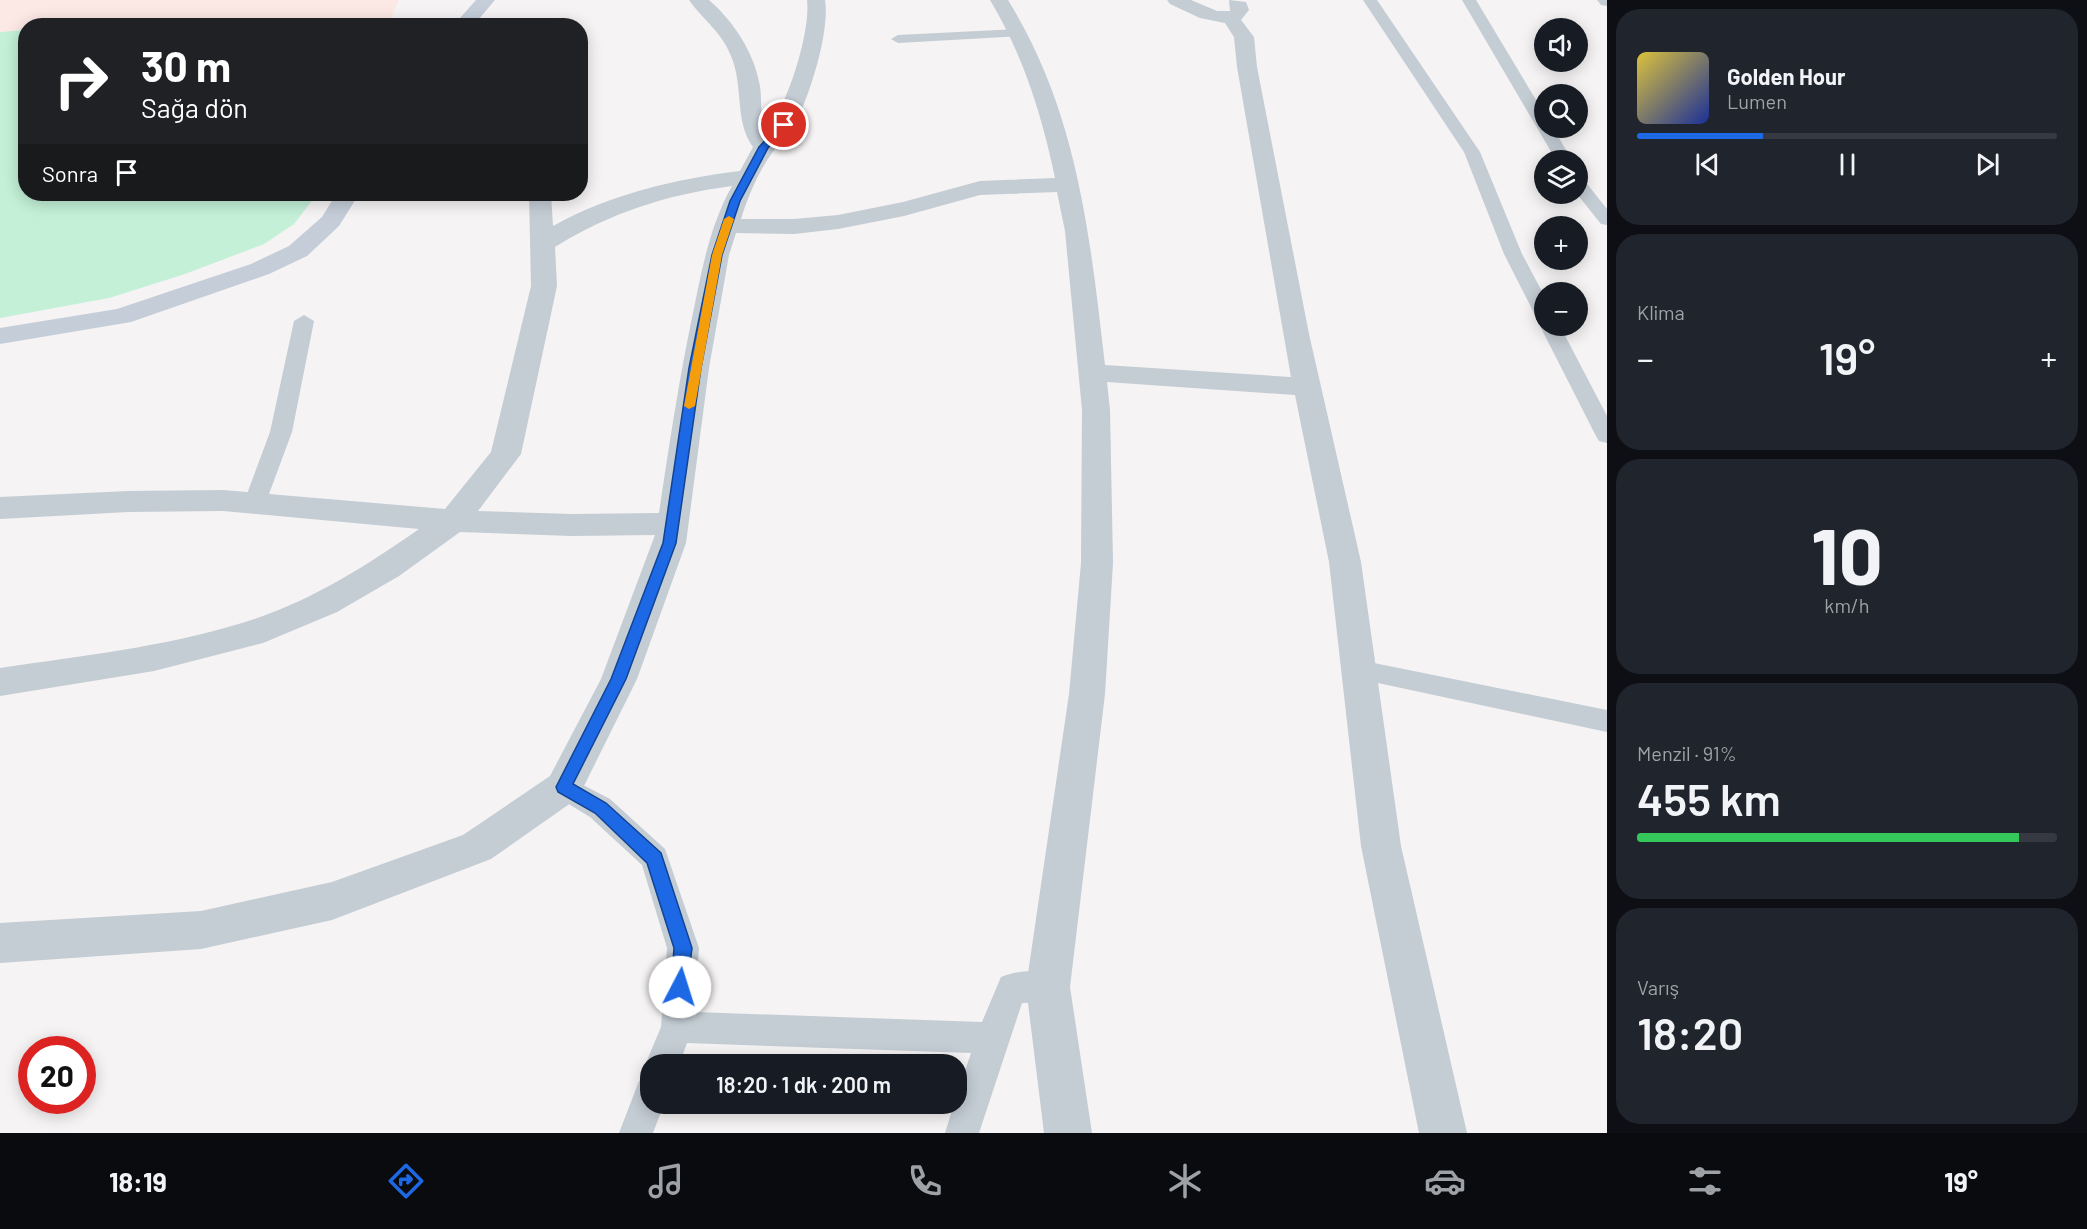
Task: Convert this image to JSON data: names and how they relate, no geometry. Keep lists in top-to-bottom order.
{
  "page": {
    "map_buttons": ["+", "−"],
    "turn": ["30 m", "Sağa dön"],
    "song": ["Golden Hour", "Lumen"],
    "then": "Sonra",
    "tile": [
      "Klima",
      ["10", "km/h"],
      ["Menzil · 91%", "455 km"],
      ["Varış", "18:20"]
    ],
    "heat": ["−", "19°", "+"],
    "limit": "20",
    "trip": "18:20 · 1 dk · 200 m",
    "tabs": ["18:19", "19°"]
  }
}
